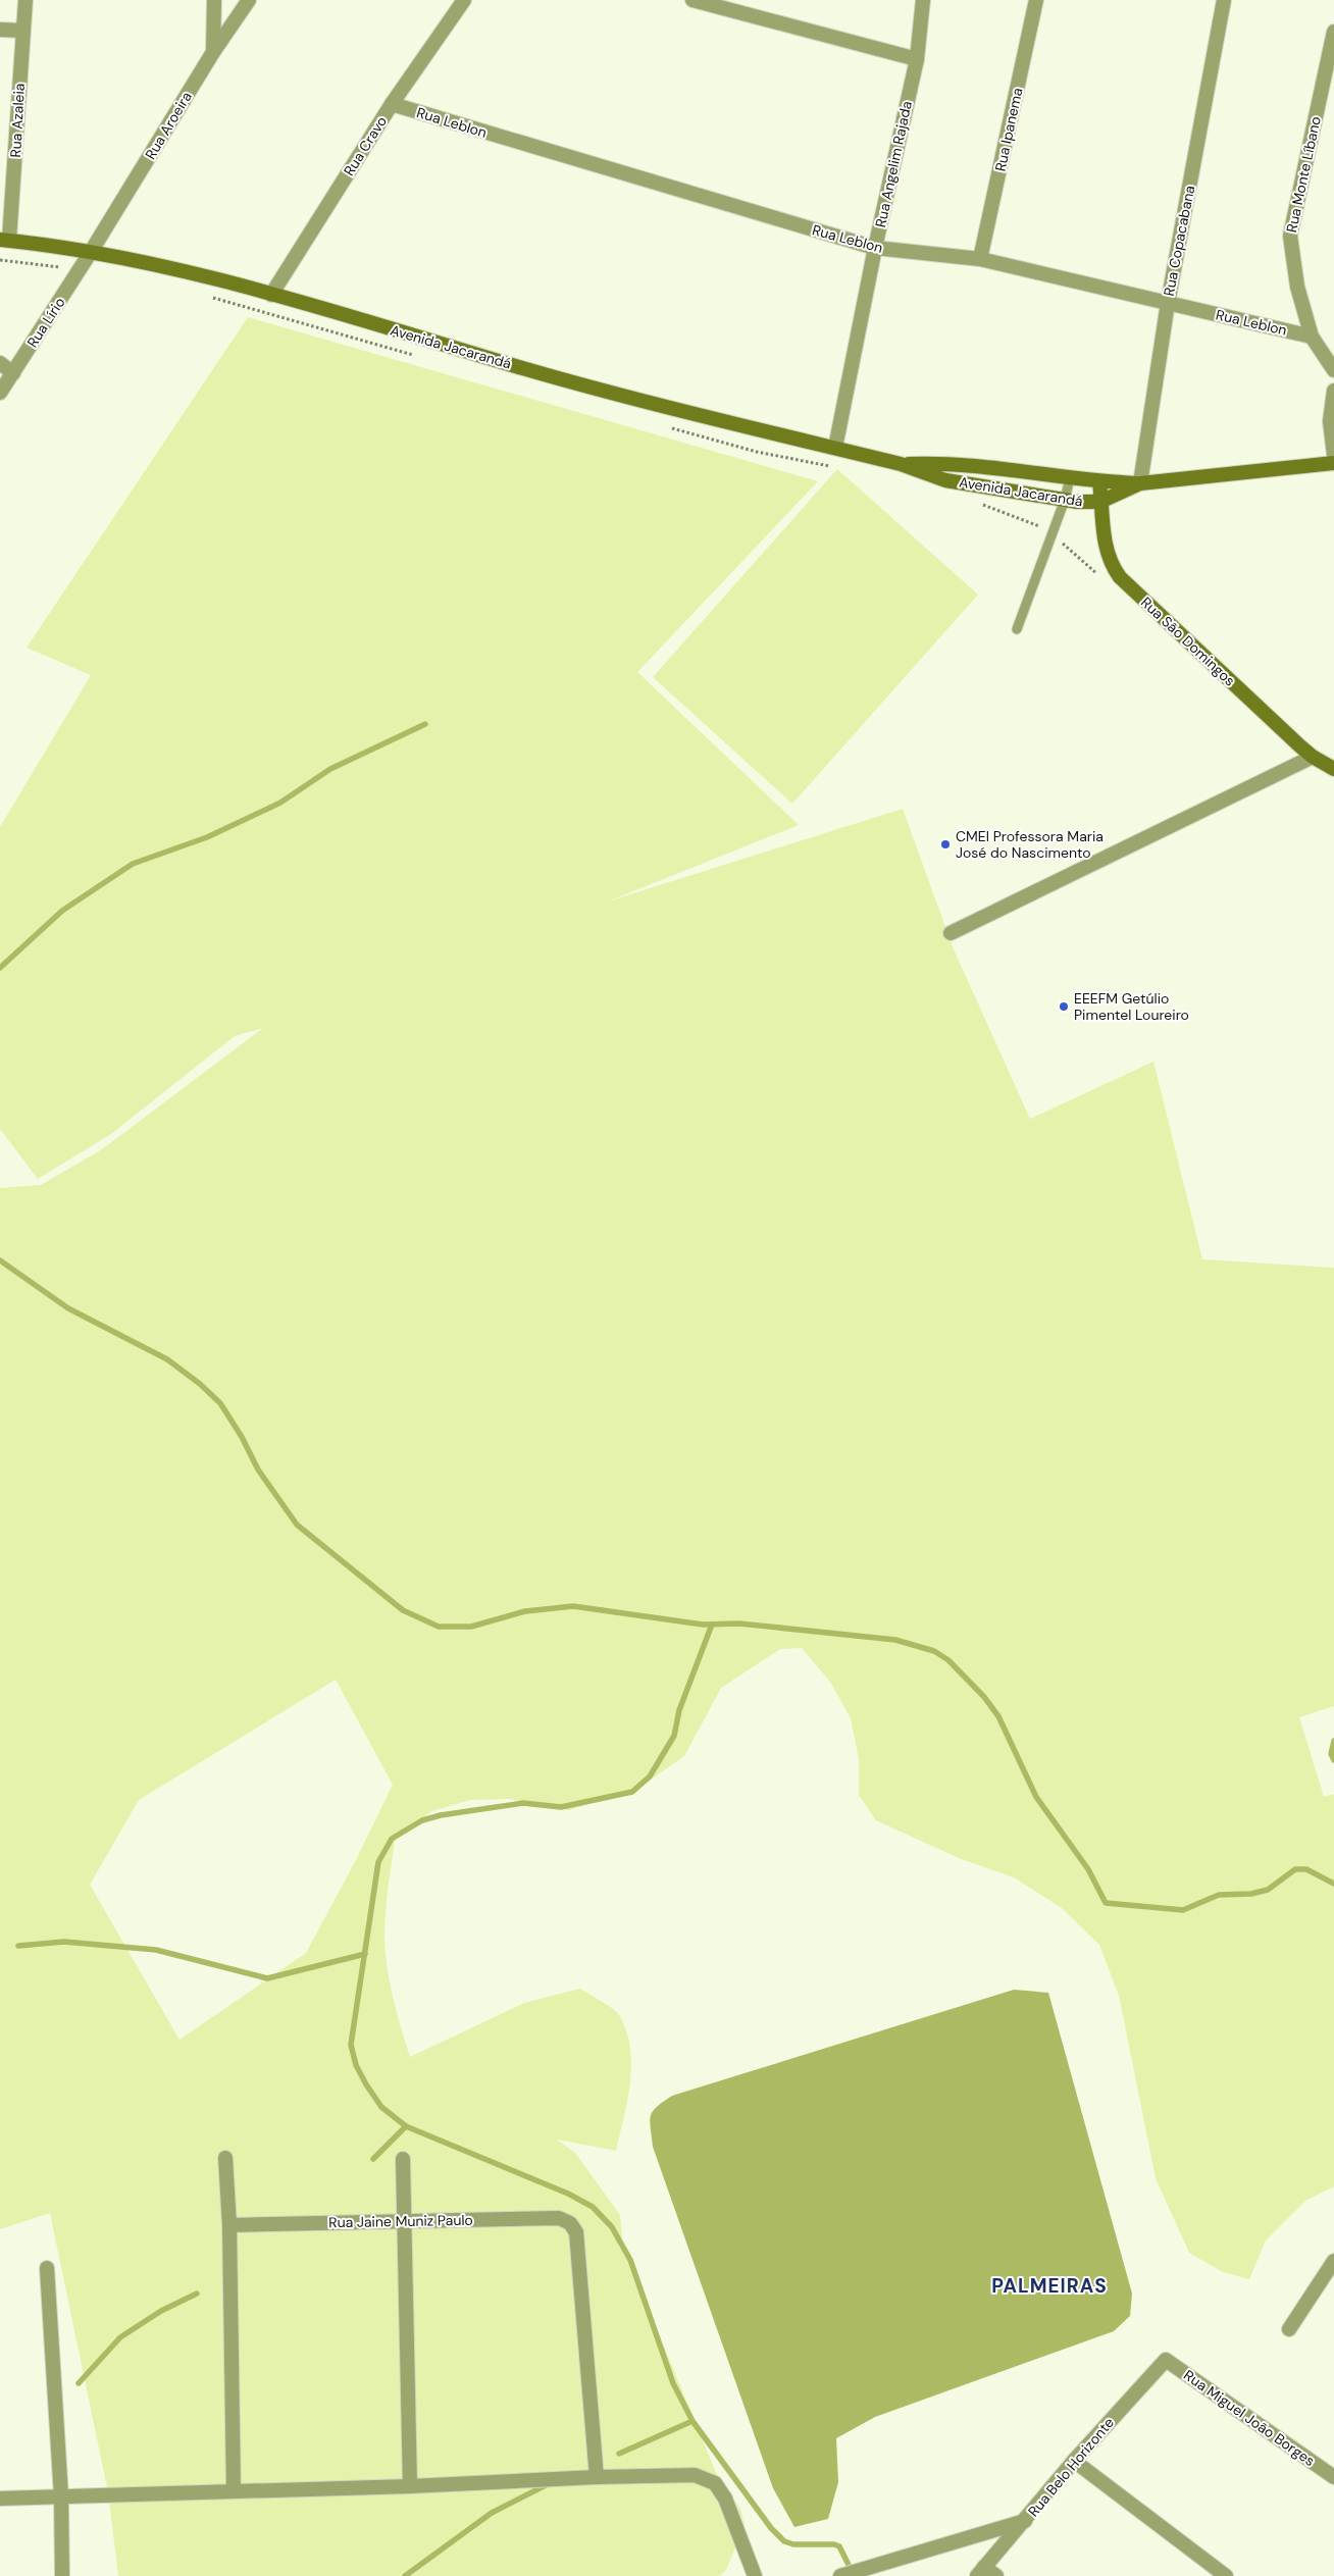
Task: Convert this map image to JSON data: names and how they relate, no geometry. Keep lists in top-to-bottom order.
{
  "streets": {
    "main road": ["Avenida Jacarandá", "Rua São Domingos"],
    "street": [
      "Rua Azaleia",
      "Rua Leblon",
      "Rua Aroeira",
      "Rua Ipanema",
      "Rua Cravo",
      "Rua Angelim Rajada",
      "Rua Monte Líbano",
      "Rua Copacabana",
      "Rua Lírio",
      "Rua Jaine Muniz Paulo",
      "Rua Miguel João Borges",
      "Rua Belo Horizonte"
    ]
  },
  "crossings": [
    ["Rua Azaleia", "Avenida Jacarandá"],
    ["Rua Leblon", "Rua Ipanema"],
    ["Rua Leblon", "Rua Cravo"],
    ["Rua Leblon", "Rua Angelim Rajada"],
    ["Rua Leblon", "Rua Monte Líbano"],
    ["Rua Leblon", "Rua Copacabana"],
    ["Rua Aroeira", "Rua Lírio"],
    ["Rua Aroeira", "Avenida Jacarandá"],
    ["Rua Cravo", "Avenida Jacarandá"],
    ["Rua Angelim Rajada", "Avenida Jacarandá"],
    ["Rua Copacabana", "Avenida Jacarandá"],
    ["Rua Lírio", "Avenida Jacarandá"],
    ["Avenida Jacarandá", "Rua São Domingos"],
    ["Rua Miguel João Borges", "Rua Belo Horizonte"]
  ],
  "districts": ["PALMEIRAS"],
  "places": ["CMEI Professora Maria José do Nascimento", "EEEFM Getúlio Pimentel Loureiro"]
}
